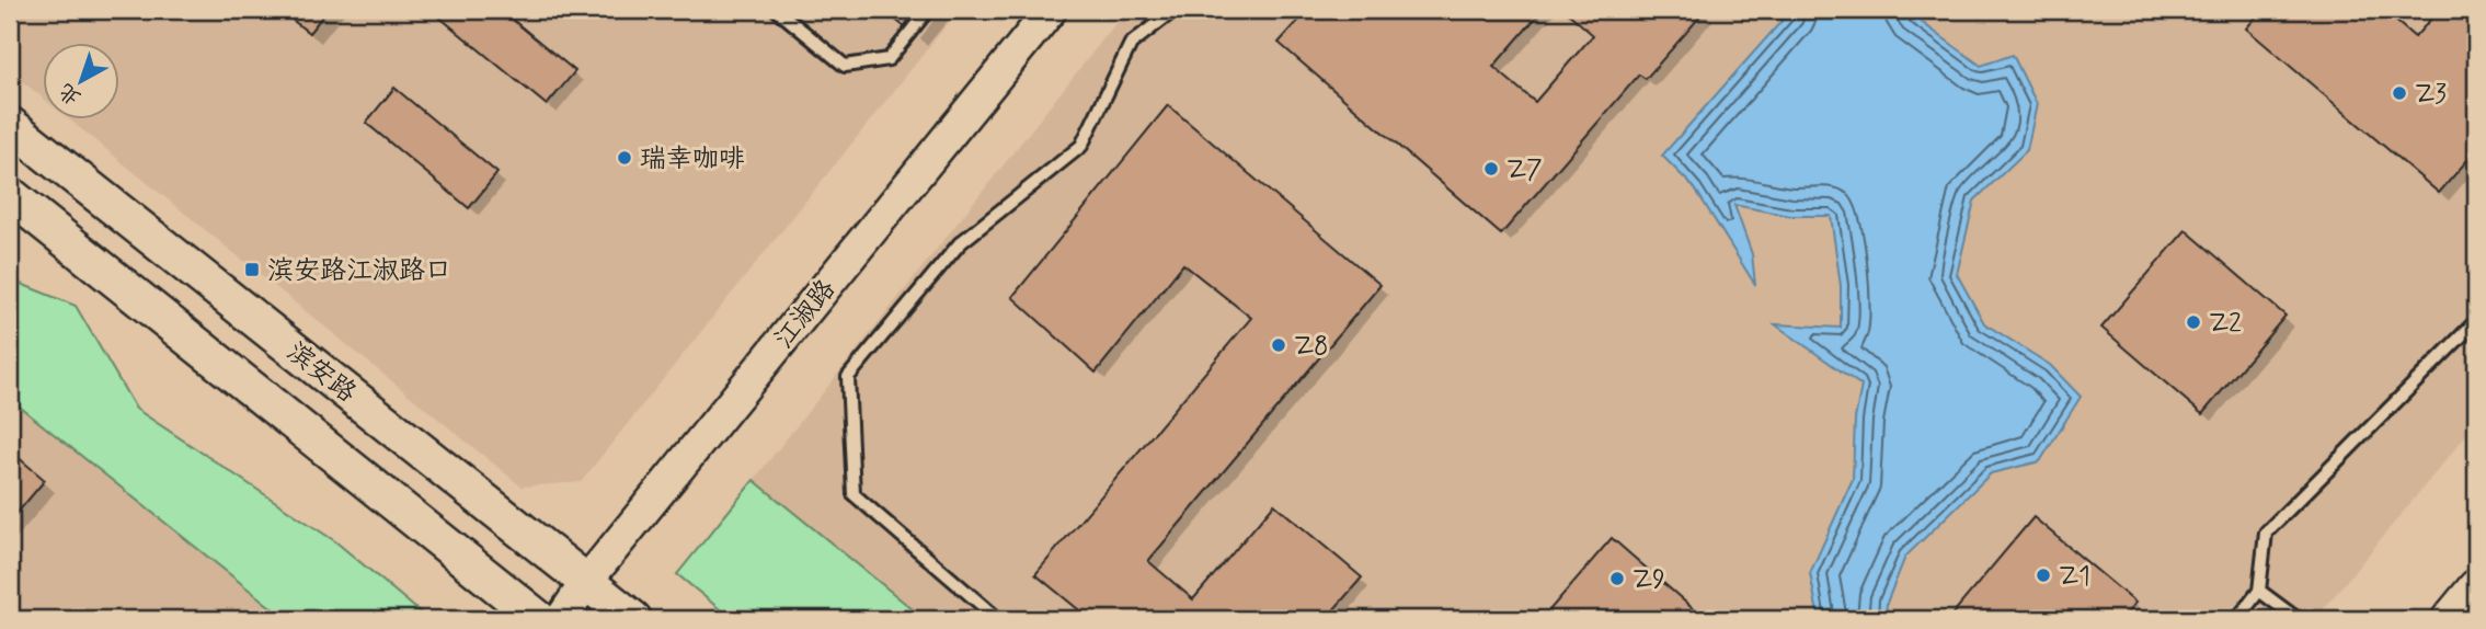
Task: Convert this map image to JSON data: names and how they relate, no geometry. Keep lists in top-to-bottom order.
{
  "streets": {
    "main road": ["滨安路"],
    "street": ["江淑路"]
  },
  "crossings": [
    ["江淑路", "滨安路"]
  ],
  "places": {
    "other": [
      "Z3",
      "瑞幸咖啡",
      "Z7",
      "Z2",
      "Z8",
      "Z1",
      "Z9"
    ],
    "transit": ["滨安路江淑路口"]
  },
  "north": "bottom left"
}
